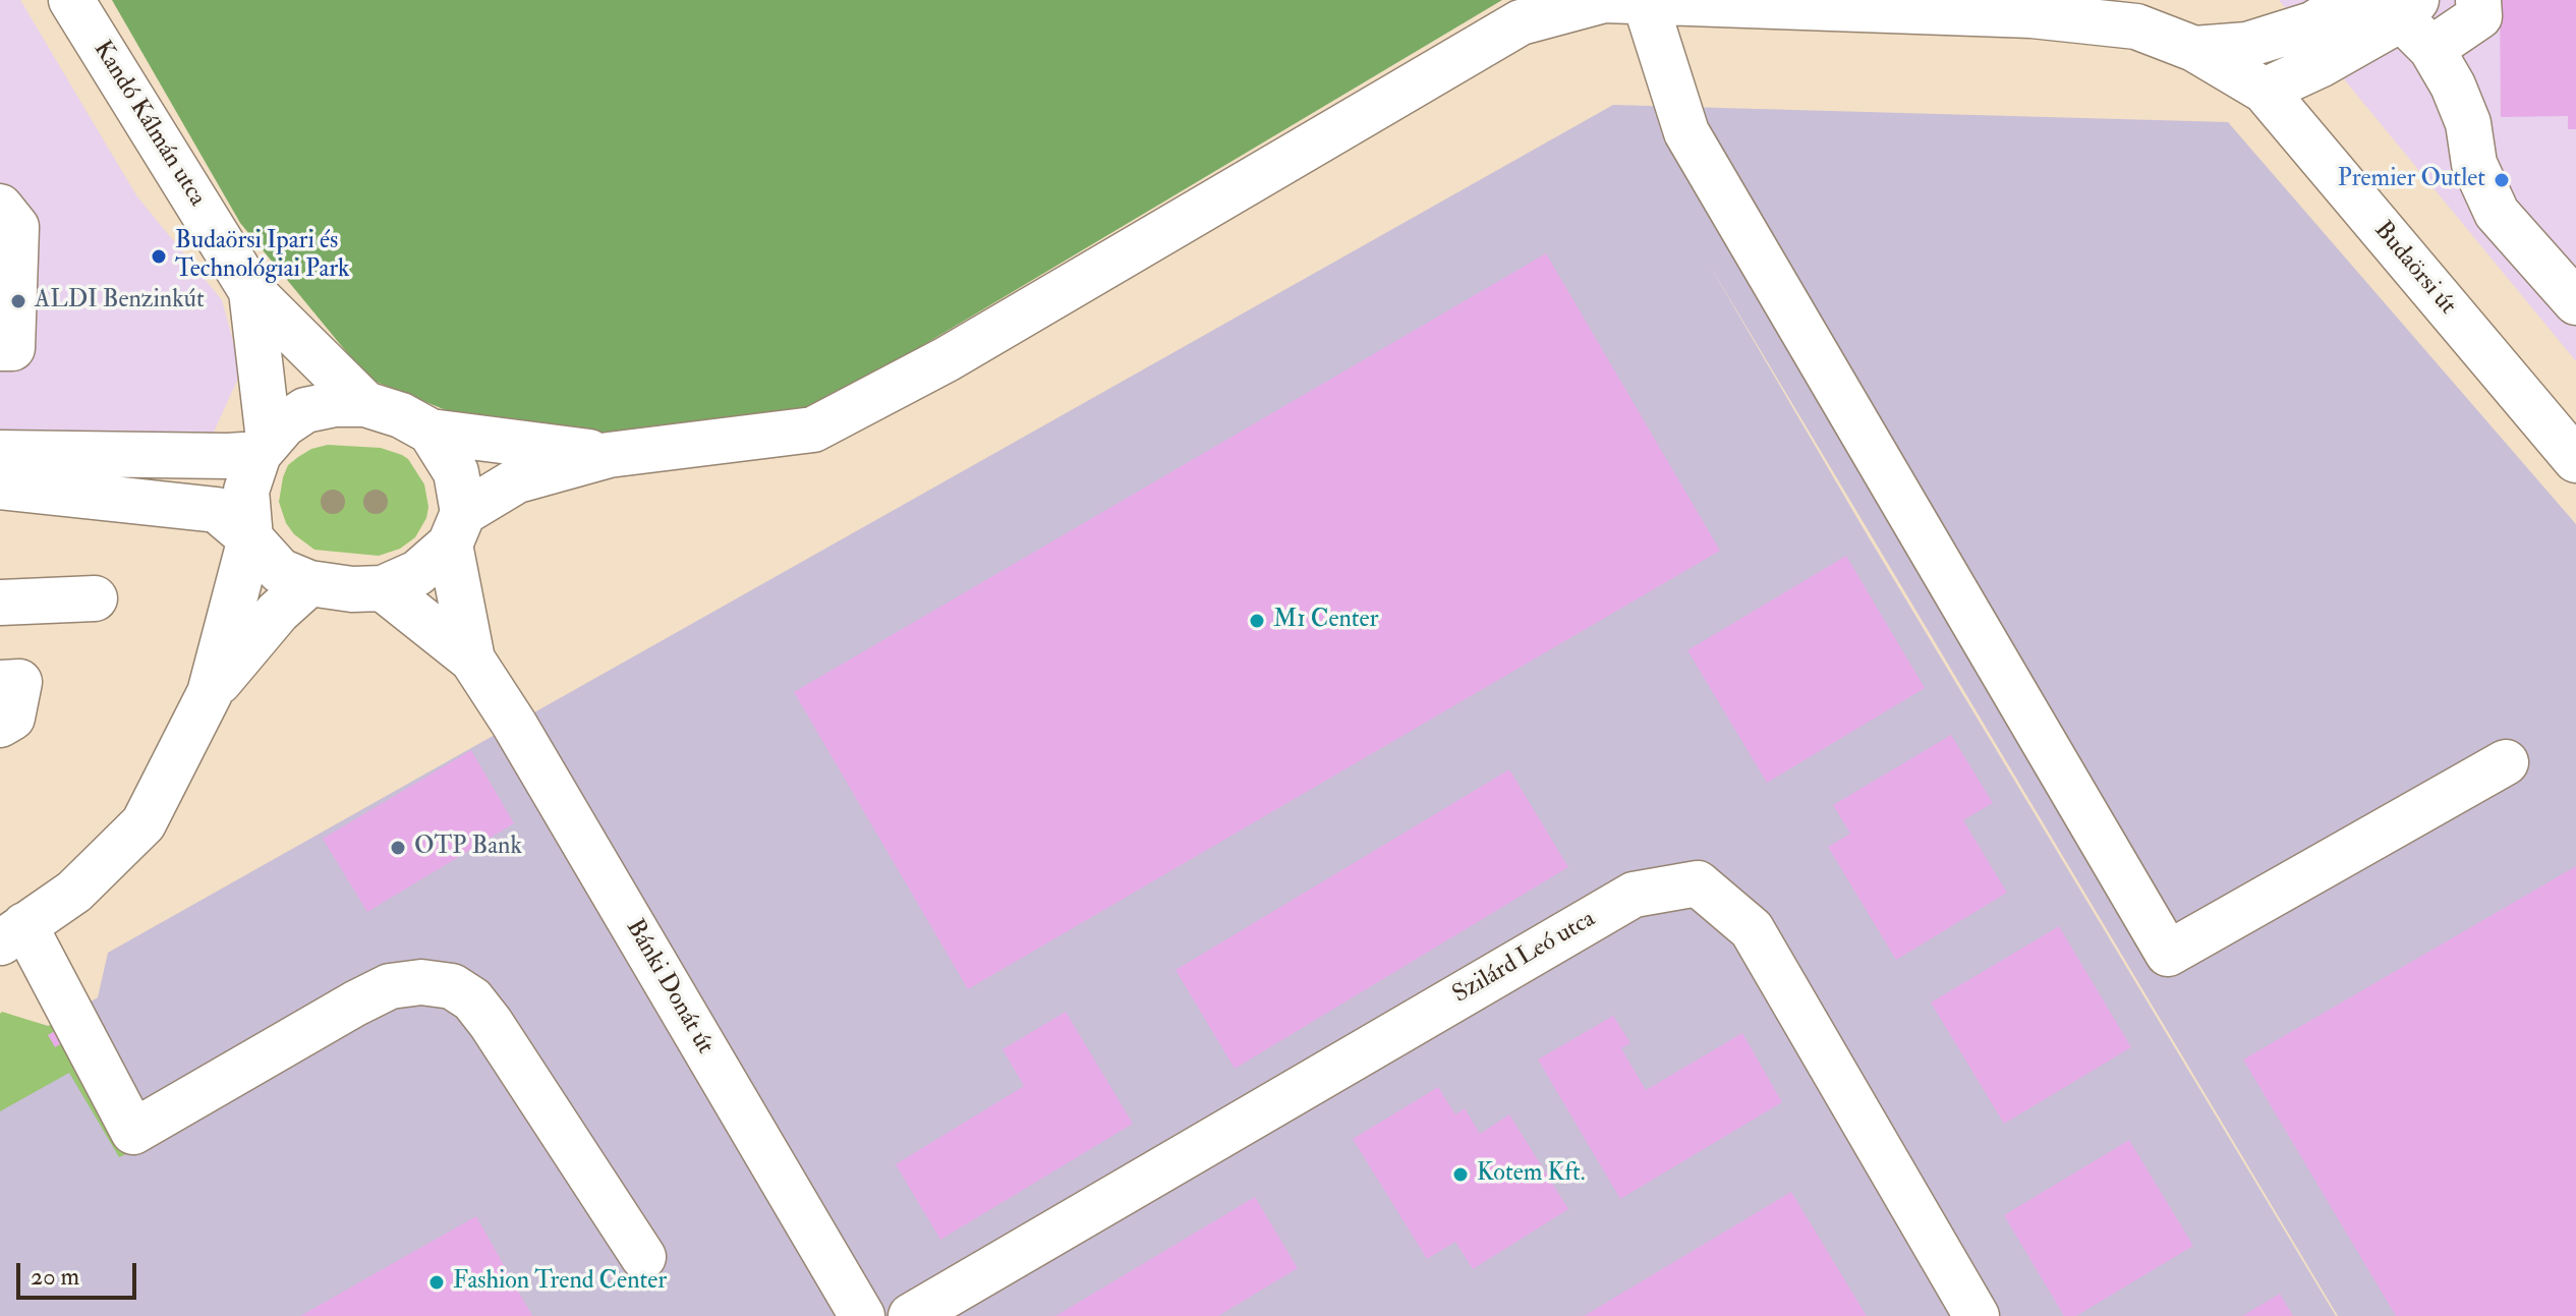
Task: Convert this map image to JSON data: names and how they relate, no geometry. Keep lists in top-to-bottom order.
{
  "streets": {
    "street": [
      "Kandó Kálmán utca",
      "Budaörsi út",
      "Szilárd Leó utca",
      "Bánki Donát út"
    ]
  },
  "crossings": [
    ["Kandó Kálmán utca", "Bánki Donát út"]
  ],
  "places": [
    "Premier Outlet",
    "Budaörsi Ipari és Technológiai Park",
    "ALDI Benzinkút",
    "M1 Center",
    "OTP Bank",
    "Kotem Kft.",
    "Fashion Trend Center"
  ],
  "scale_bar": "20 m"
}
